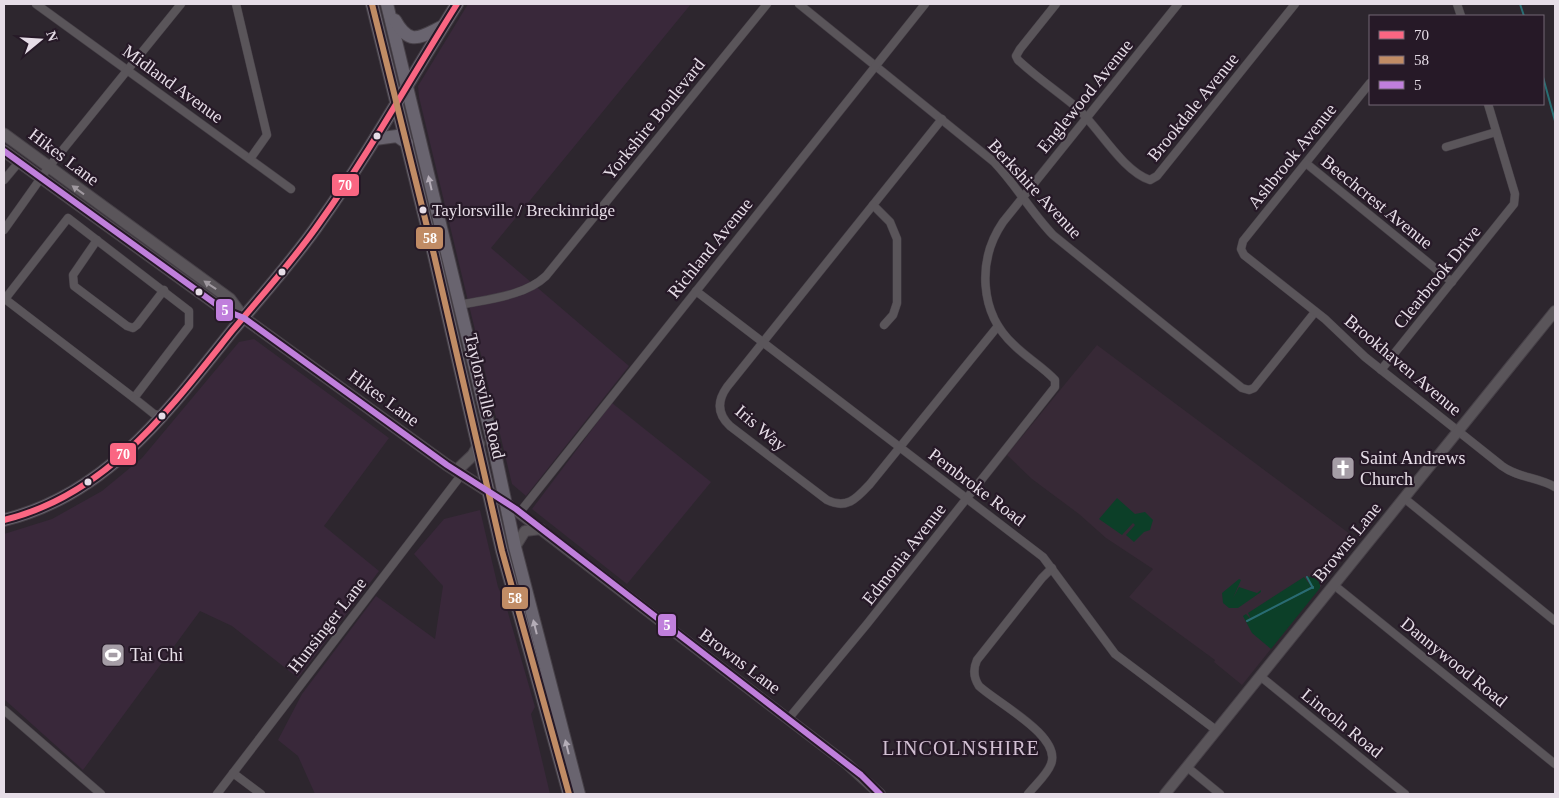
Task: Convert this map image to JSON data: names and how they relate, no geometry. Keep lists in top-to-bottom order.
{
  "streets": {
    "main road": ["Hikes Lane", "Taylorsville Road"],
    "street": [
      "Midland Avenue",
      "Englewood Avenue",
      "Brookdale Avenue",
      "Yorkshire Boulevard",
      "Ashbrook Avenue",
      "Berkshire Avenue",
      "Beechcrest Avenue",
      "Richland Avenue",
      "Clearbrook Drive",
      "Brookhaven Avenue",
      "Iris Way",
      "Pembroke Road",
      "Browns Lane",
      "Edmonia Avenue",
      "Hunsinger Lane",
      "Dannywood Road",
      "Lincoln Road"
    ]
  },
  "crossings": [
    ["Englewood Avenue", "Brookdale Avenue"],
    ["Englewood Avenue", "Berkshire Avenue"],
    ["Englewood Avenue", "Iris Way"],
    ["Englewood Avenue", "Edmonia Avenue"],
    ["Yorkshire Boulevard", "Taylorsville Road"],
    ["Ashbrook Avenue", "Beechcrest Avenue"],
    ["Ashbrook Avenue", "Brookhaven Avenue"],
    ["Hikes Lane", "Taylorsville Road"],
    ["Hikes Lane", "Browns Lane"],
    ["Hikes Lane", "Hunsinger Lane"],
    ["Berkshire Avenue", "Richland Avenue"],
    ["Berkshire Avenue", "Brookhaven Avenue"],
    ["Berkshire Avenue", "Iris Way"],
    ["Beechcrest Avenue", "Clearbrook Drive"],
    ["Richland Avenue", "Pembroke Road"],
    ["Richland Avenue", "Browns Lane"],
    ["Clearbrook Drive", "Brookhaven Avenue"],
    ["Brookhaven Avenue", "Browns Lane"],
    ["Taylorsville Road", "Browns Lane"],
    ["Iris Way", "Pembroke Road"],
    ["Pembroke Road", "Browns Lane"],
    ["Pembroke Road", "Edmonia Avenue"],
    ["Browns Lane", "Edmonia Avenue"],
    ["Browns Lane", "Dannywood Road"],
    ["Browns Lane", "Lincoln Road"]
  ],
  "districts": ["LINCOLNSHIRE"],
  "places": {
    "other": ["Taylorsville / Breckinridge"],
    "church": ["Saint Andrews Church"],
    "sports": ["Tai Chi"]
  },
  "lines": ["transit line 70", "transit line 58", "transit line 5"],
  "legend": ["70", "58", "5"],
  "north": "right"
}
